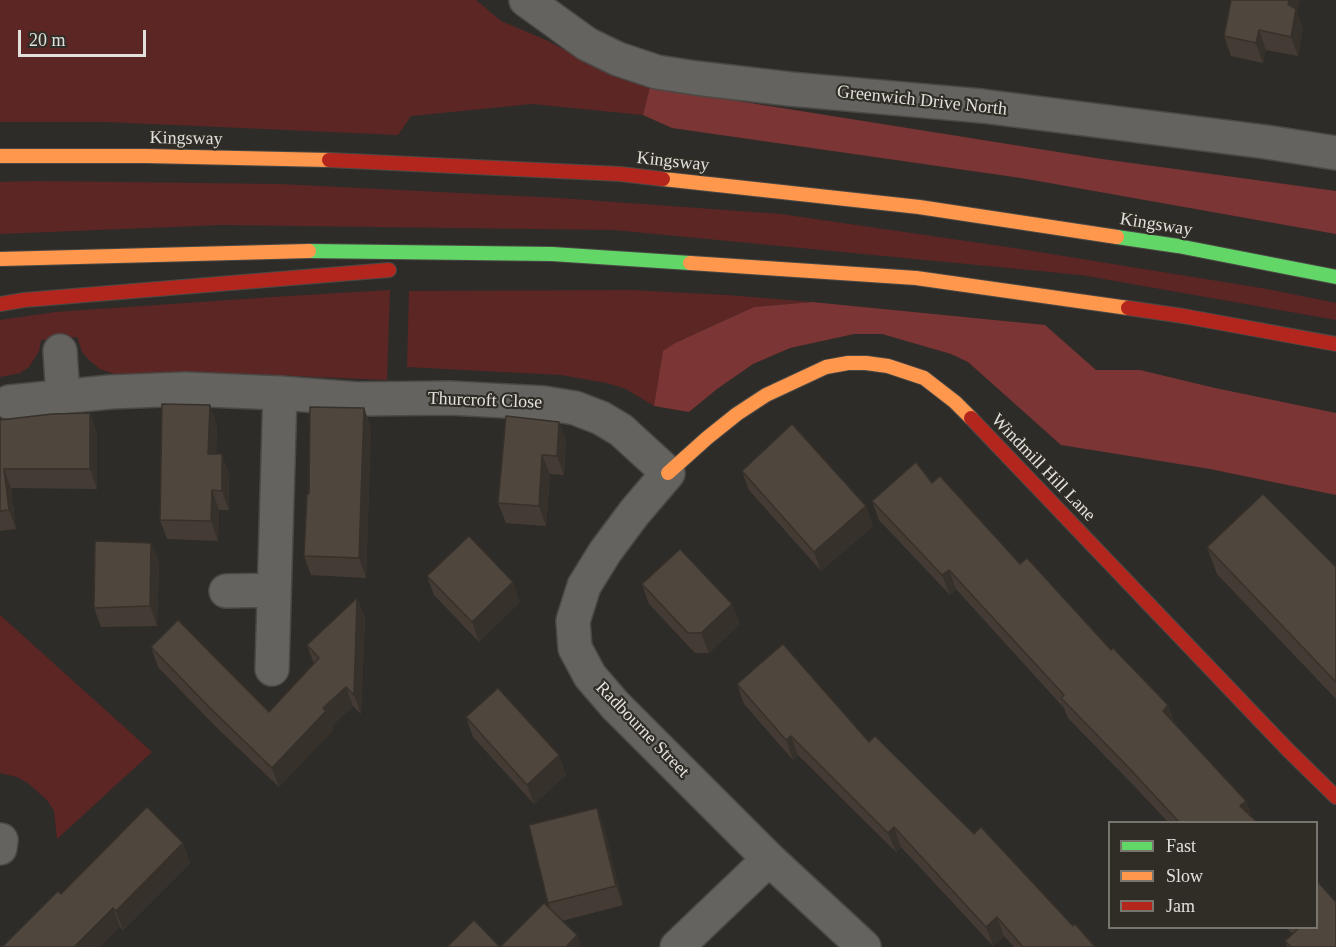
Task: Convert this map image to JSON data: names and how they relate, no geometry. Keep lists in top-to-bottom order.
{
  "streets": {
    "main road": ["Kingsway", "Windmill Hill Lane"],
    "street": ["Greenwich Drive North", "Thurcroft Close", "Radbourne Street"]
  },
  "crossings": [
    ["Thurcroft Close", "Windmill Hill Lane"],
    ["Thurcroft Close", "Radbourne Street"],
    ["Windmill Hill Lane", "Radbourne Street"]
  ],
  "legend": ["Fast", "Slow", "Jam"],
  "scale_bar": "20 m"
}
